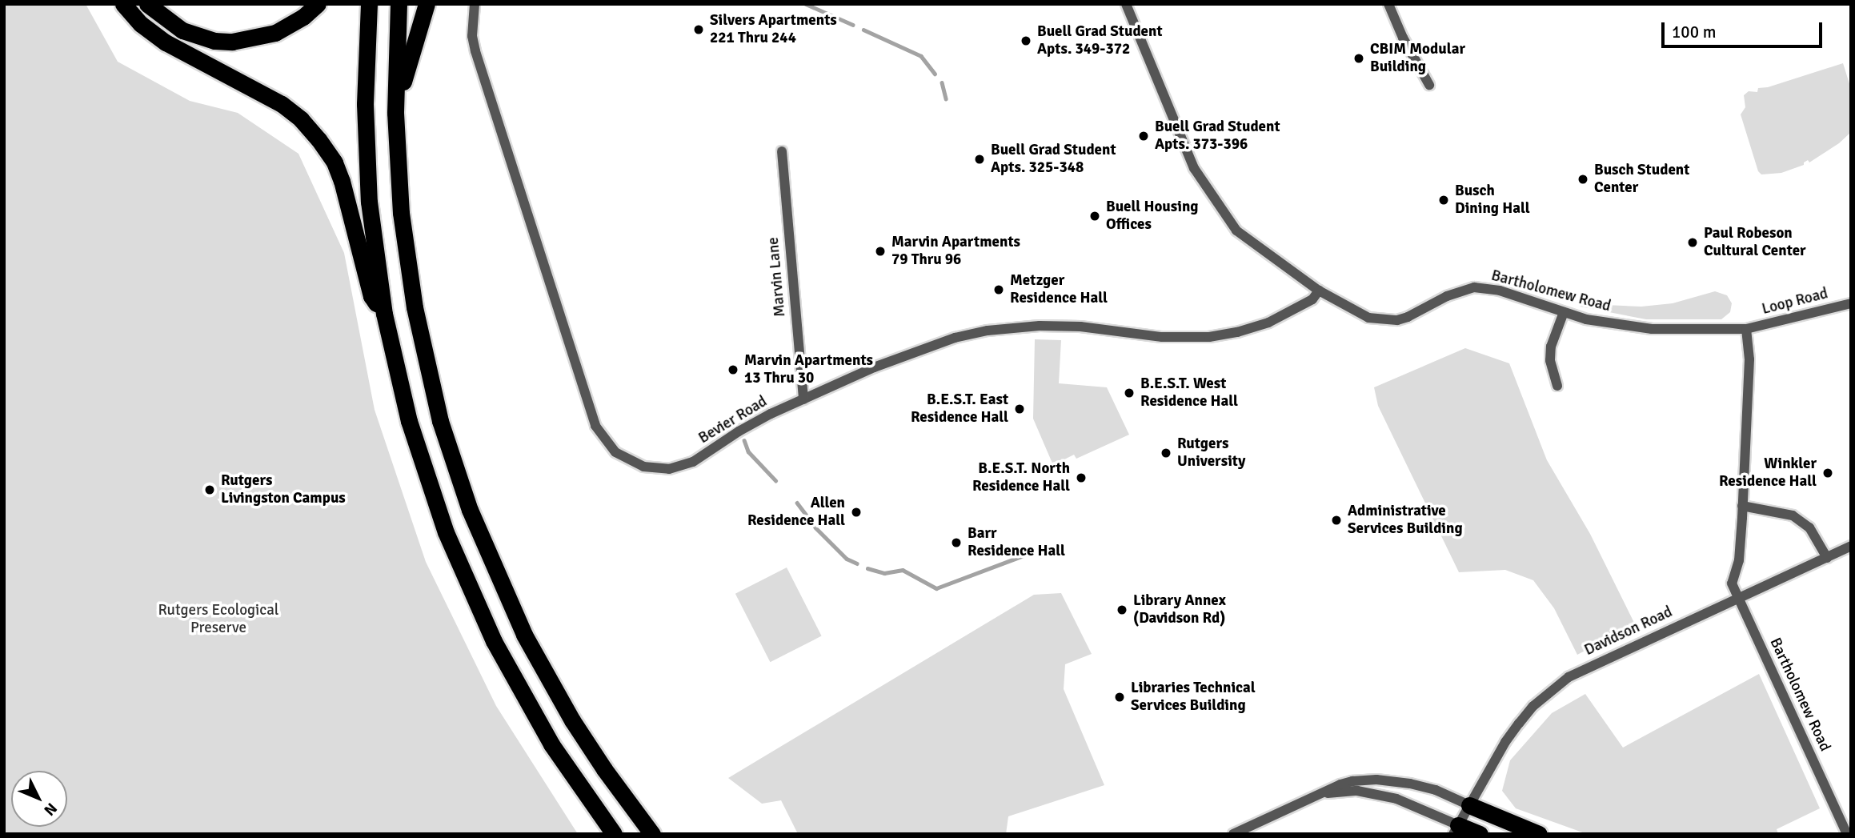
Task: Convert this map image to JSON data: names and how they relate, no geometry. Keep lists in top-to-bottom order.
{
  "streets": {
    "street": [
      "Marvin Lane",
      "Bartholomew Road",
      "Loop Road",
      "Bevier Road",
      "Davidson Road"
    ]
  },
  "crossings": [
    ["Marvin Lane", "Bevier Road"],
    ["Bartholomew Road", "Loop Road"],
    ["Bartholomew Road", "Bevier Road"],
    ["Bartholomew Road", "Davidson Road"]
  ],
  "parks": ["Rutgers Ecological Preserve"],
  "places": [
    "Silvers Apartments 221 Thru 244",
    "Buell Grad Student Apts. 349-372",
    "CBIM Modular Building",
    "Buell Grad Student Apts. 373-396",
    "Buell Grad Student Apts. 325-348",
    "Busch Student Center",
    "Busch Dining Hall",
    "Buell Housing Offices",
    "Paul Robeson Cultural Center",
    "Marvin Apartments 79 Thru 96",
    "Metzger Residence Hall",
    "Marvin Apartments 13 Thru 30",
    "B.E.S.T. West Residence Hall",
    "B.E.S.T. East Residence Hall",
    "Rutgers University",
    "Winkler Residence Hall",
    "B.E.S.T. North Residence Hall",
    "Rutgers Livingston Campus",
    "Allen Residence Hall",
    "Administrative Services Building",
    "Barr Residence Hall",
    "Library Annex (Davidson Rd)",
    "Libraries Technical Services Building"
  ],
  "scale_bar": "100 m",
  "north": "bottom right"
}
